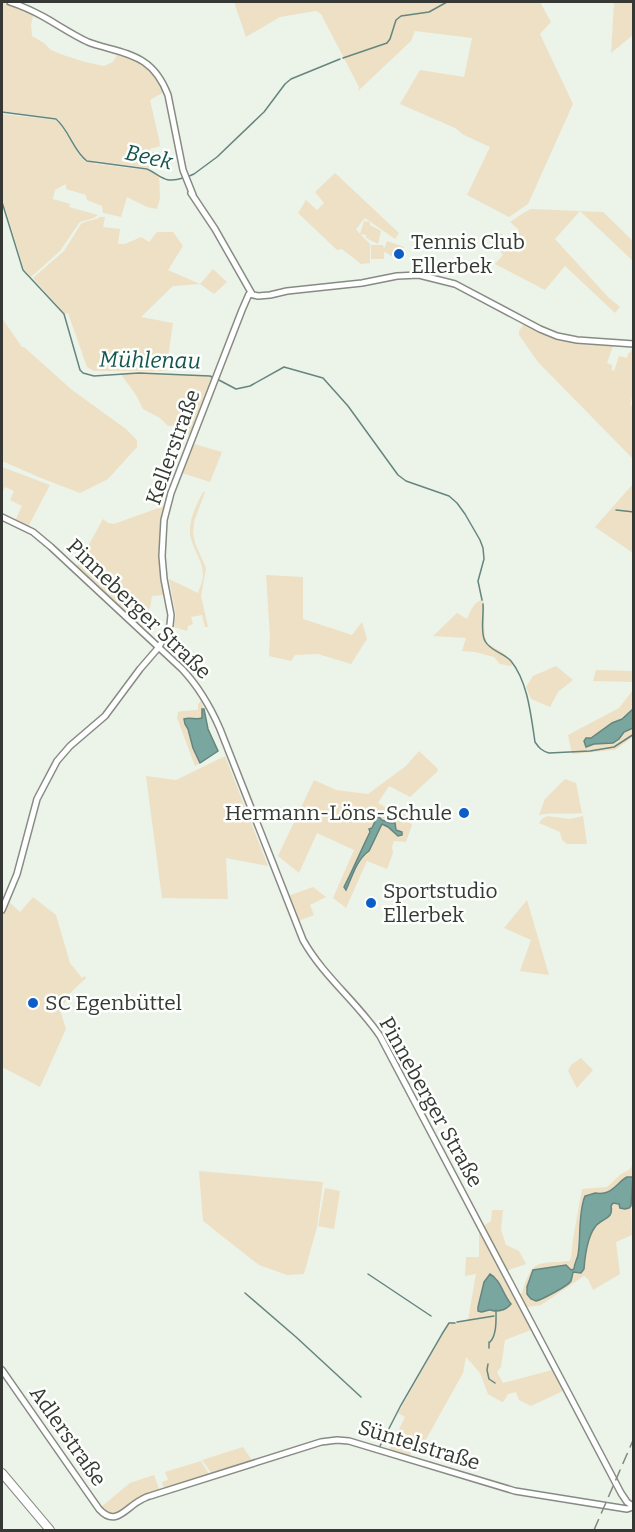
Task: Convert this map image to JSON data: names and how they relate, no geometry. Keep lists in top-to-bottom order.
{
  "streets": {
    "main road": [
      "Kellerstraße",
      "Pinneberger Straße",
      "Adlerstraße",
      "Süntelstraße"
    ]
  },
  "crossings": [
    ["Kellerstraße", "Pinneberger Straße"],
    ["Pinneberger Straße", "Süntelstraße"],
    ["Adlerstraße", "Süntelstraße"]
  ],
  "water": ["Beek", "Mühlenau"],
  "places": [
    "Tennis Club Ellerbek",
    "Hermann-Löns-Schule",
    "Sportstudio Ellerbek",
    "SC Egenbüttel"
  ]
}
